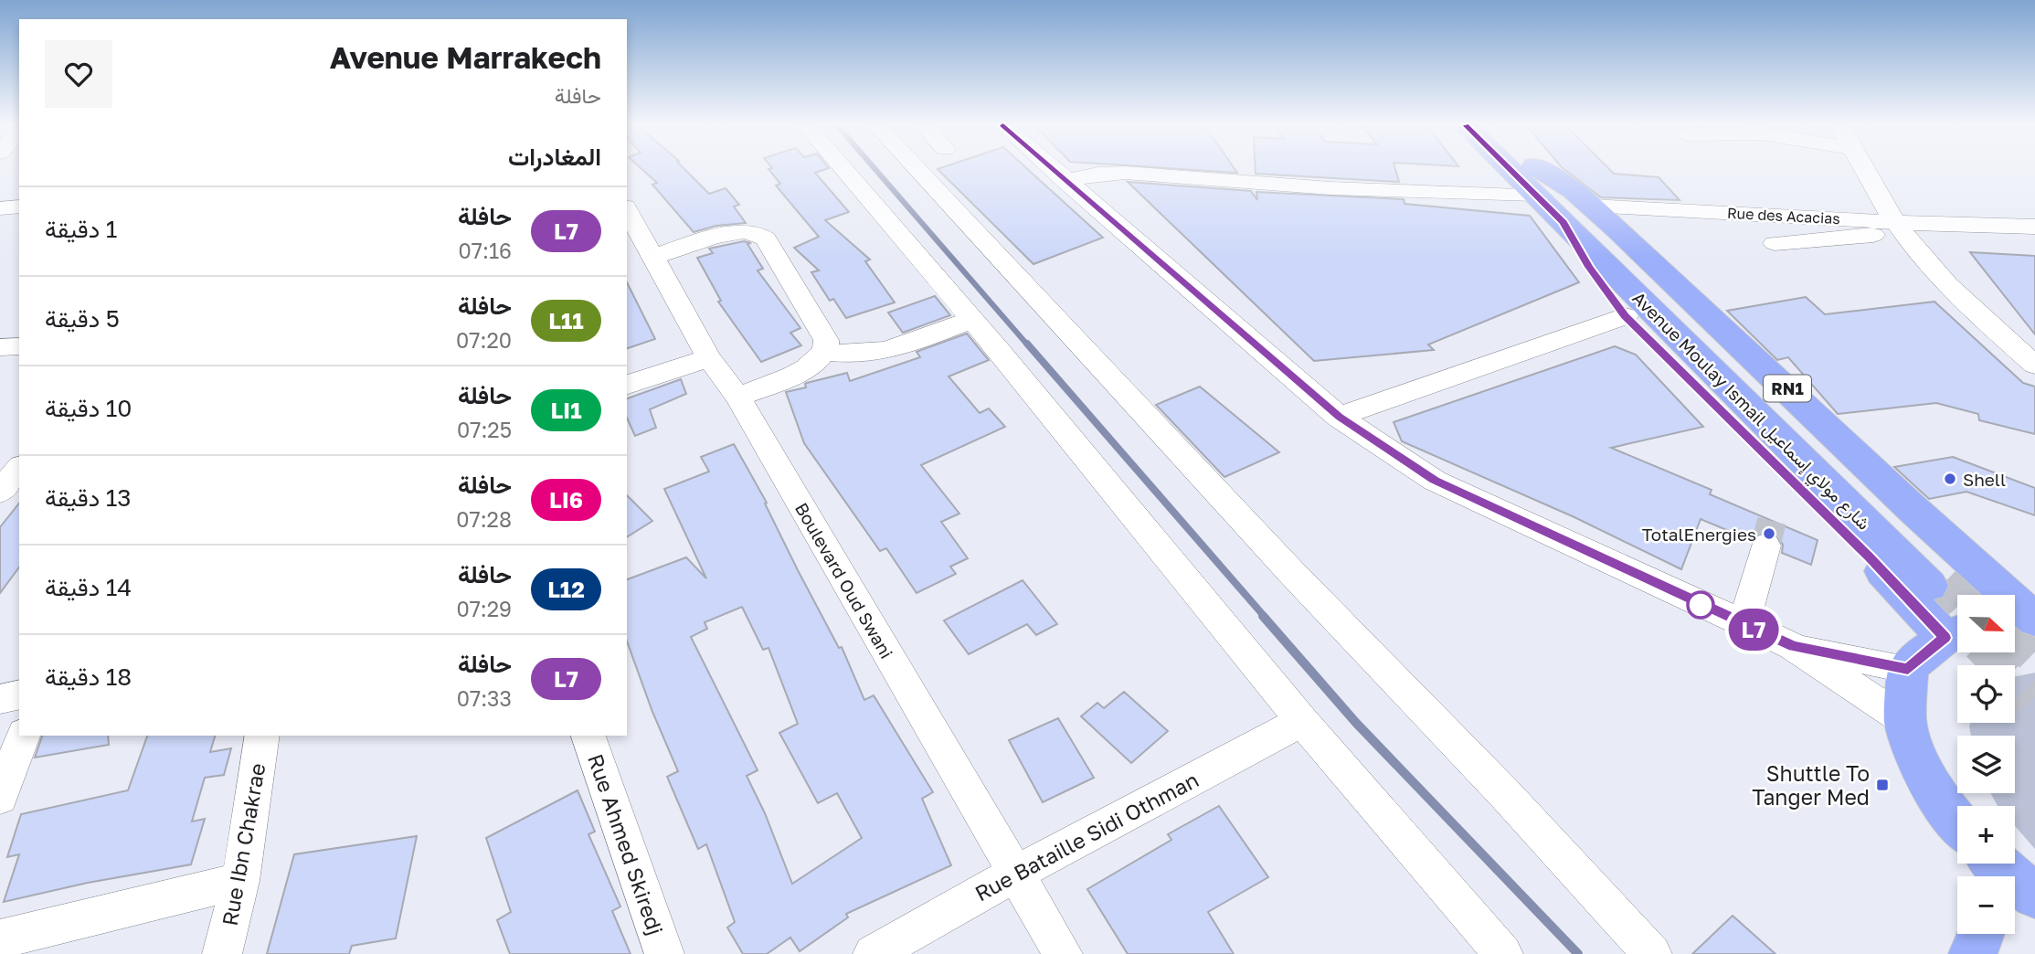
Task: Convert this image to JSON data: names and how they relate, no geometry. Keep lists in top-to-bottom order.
{
  "streets": {
    "highway": ["RN1", "Avenue Moulay Ismail شارع مولاي إسماعيل"],
    "street": [
      "Rue des Acacias",
      "Boulevard Oud Swani",
      "Rue Bataille Sidi Othman",
      "Rue Ibn Chakrae",
      "Rue Ahmed Skiredj"
    ]
  },
  "crossings": [
    ["Rue des Acacias", "RN1"],
    ["Rue des Acacias", "Avenue Moulay Ismail شارع مولاي إسماعيل"],
    ["RN1", "Avenue Moulay Ismail شارع مولاي إسماعيل"],
    ["Boulevard Oud Swani", "Rue Bataille Sidi Othman"]
  ],
  "places": {
    "other": ["Shell", "TotalEnergies"],
    "transit": ["Shuttle To Tanger Med"]
  },
  "lines": ["bus line L7"],
  "north": "right",
  "page": {
    "on_map": "L7",
    "heading": [
      ["Avenue Marrakech", "حافلة"],
      "المغادرات"
    ],
    "list": [
      {
        "mark": "L7",
        "name": "حافلة",
        "note": "07:16",
        "value": "1 دقيقة"
      },
      {
        "mark": "L11",
        "name": "حافلة",
        "note": "07:20",
        "value": "5 دقيقة"
      },
      {
        "mark": "LI1",
        "name": "حافلة",
        "note": "07:25",
        "value": "10 دقيقة"
      },
      {
        "mark": "LI6",
        "name": "حافلة",
        "note": "07:28",
        "value": "13 دقيقة"
      },
      {
        "mark": "L12",
        "name": "حافلة",
        "note": "07:29",
        "value": "14 دقيقة"
      },
      {
        "mark": "L7",
        "name": "حافلة",
        "note": "07:33",
        "value": "18 دقيقة"
      }
    ],
    "map_buttons": ["+", "−"]
  }
}
